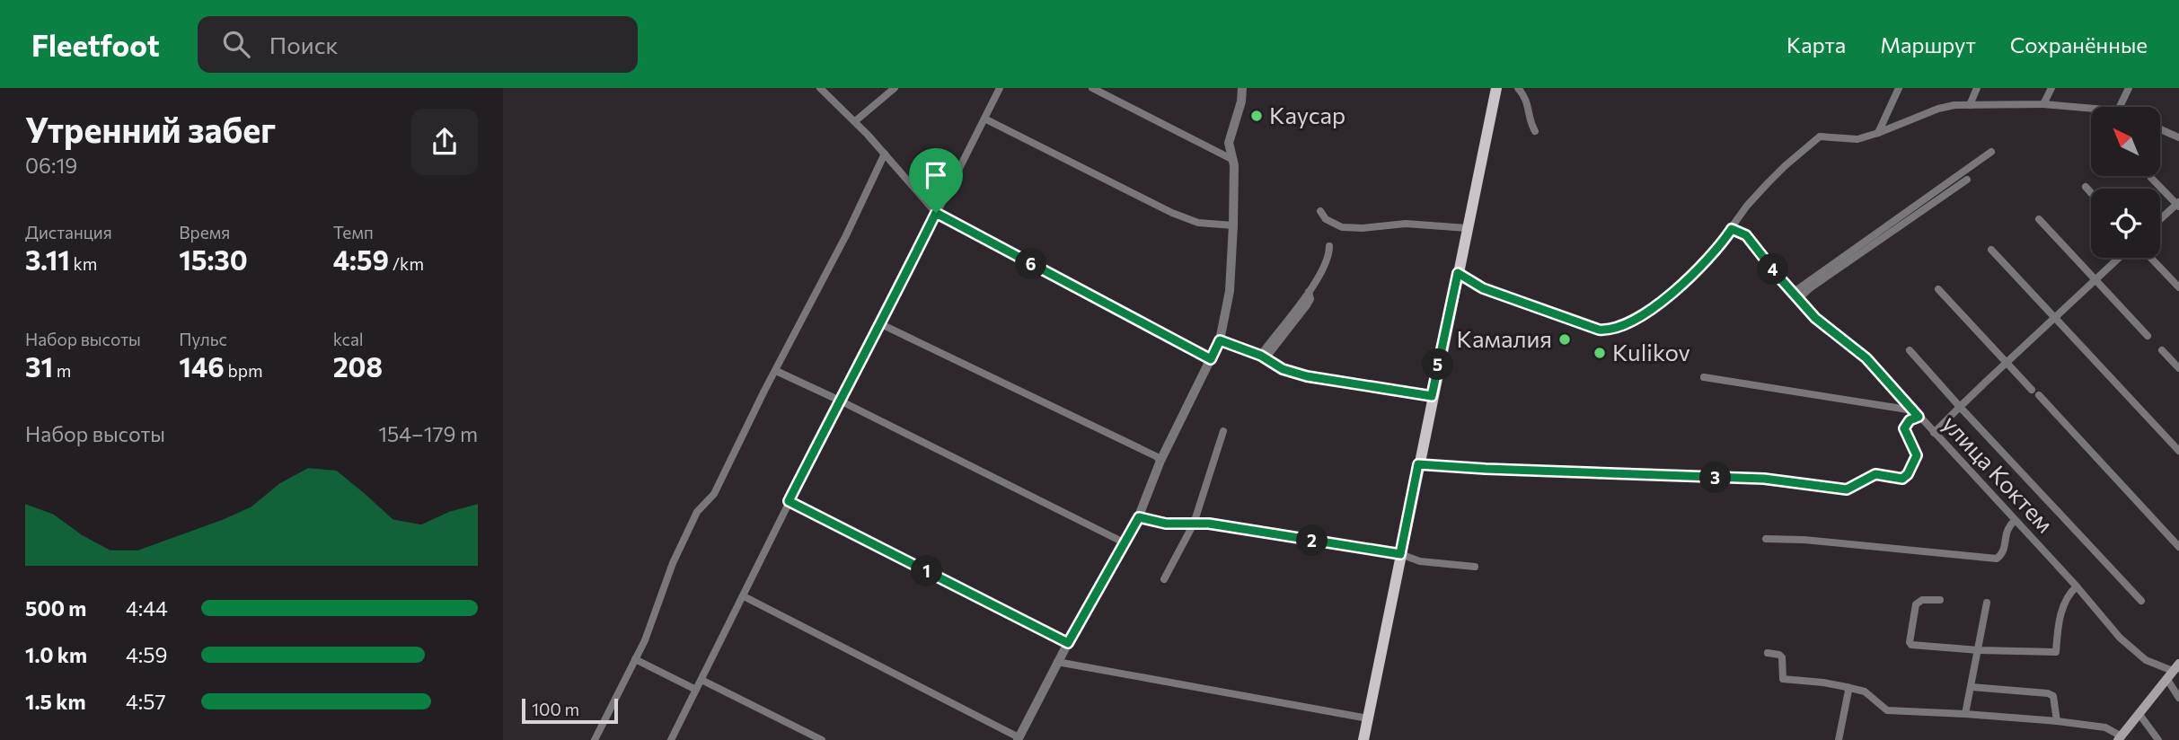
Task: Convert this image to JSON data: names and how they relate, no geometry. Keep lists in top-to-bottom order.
{
  "streets": {
    "street": ["улица Коктем"]
  },
  "places": ["Каусар", "Камалия", "Kulikov"],
  "scale_bar": "100 m",
  "north": "top left",
  "page": {
    "header": "Fleetfoot",
    "search": "Поиск",
    "nav": ["Карта", "Маршрут", "Сохранённые"],
    "heading": ["Утренний забег", "06:19"],
    "stats": [
      ["Дистанция", "3.11 km"],
      ["Время", "15:30"],
      ["Темп", "4:59 /km"],
      ["Набор высоты", "31 m"],
      ["Пульс", "146 bpm"],
      ["kcal", "208"]
    ],
    "pins": [
      "6",
      "4",
      "5",
      "3",
      "2",
      "1"
    ],
    "chart": ["Набор высоты", "154–179 m"],
    "list": [
      {
        "name": "500 m",
        "note": "4:44"
      },
      {
        "name": "1.0 km",
        "note": "4:59"
      },
      {
        "name": "1.5 km",
        "note": "4:57"
      }
    ],
    "scale": "100 m"
  }
}
